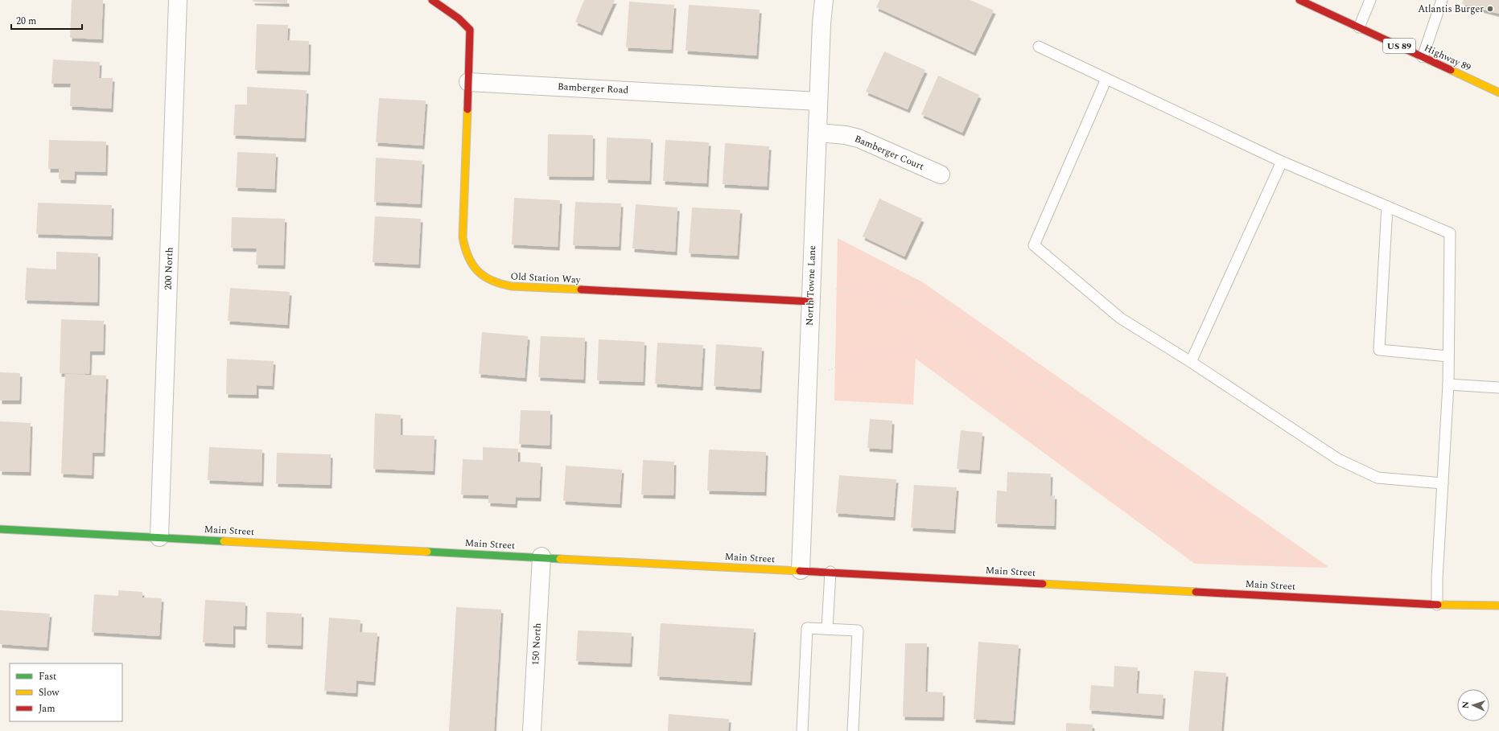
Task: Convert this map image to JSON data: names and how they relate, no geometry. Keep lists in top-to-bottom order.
{
  "streets": {
    "street": [
      "US 89",
      "Highway 89",
      "Bamberger Road",
      "Bamberger Court",
      "200 North",
      "Old Station Way",
      "North Towne Lane",
      "Main Street",
      "150 North"
    ]
  },
  "crossings": [
    ["Bamberger Road", "Old Station Way"],
    ["Bamberger Road", "North Towne Lane"],
    ["Bamberger Court", "North Towne Lane"],
    ["200 North", "Main Street"],
    ["Old Station Way", "North Towne Lane"],
    ["North Towne Lane", "Main Street"],
    ["Main Street", "150 North"]
  ],
  "places": ["Atlantis Burger"],
  "legend": ["Fast", "Slow", "Jam"],
  "scale_bar": "20 m",
  "north": "left"
}
